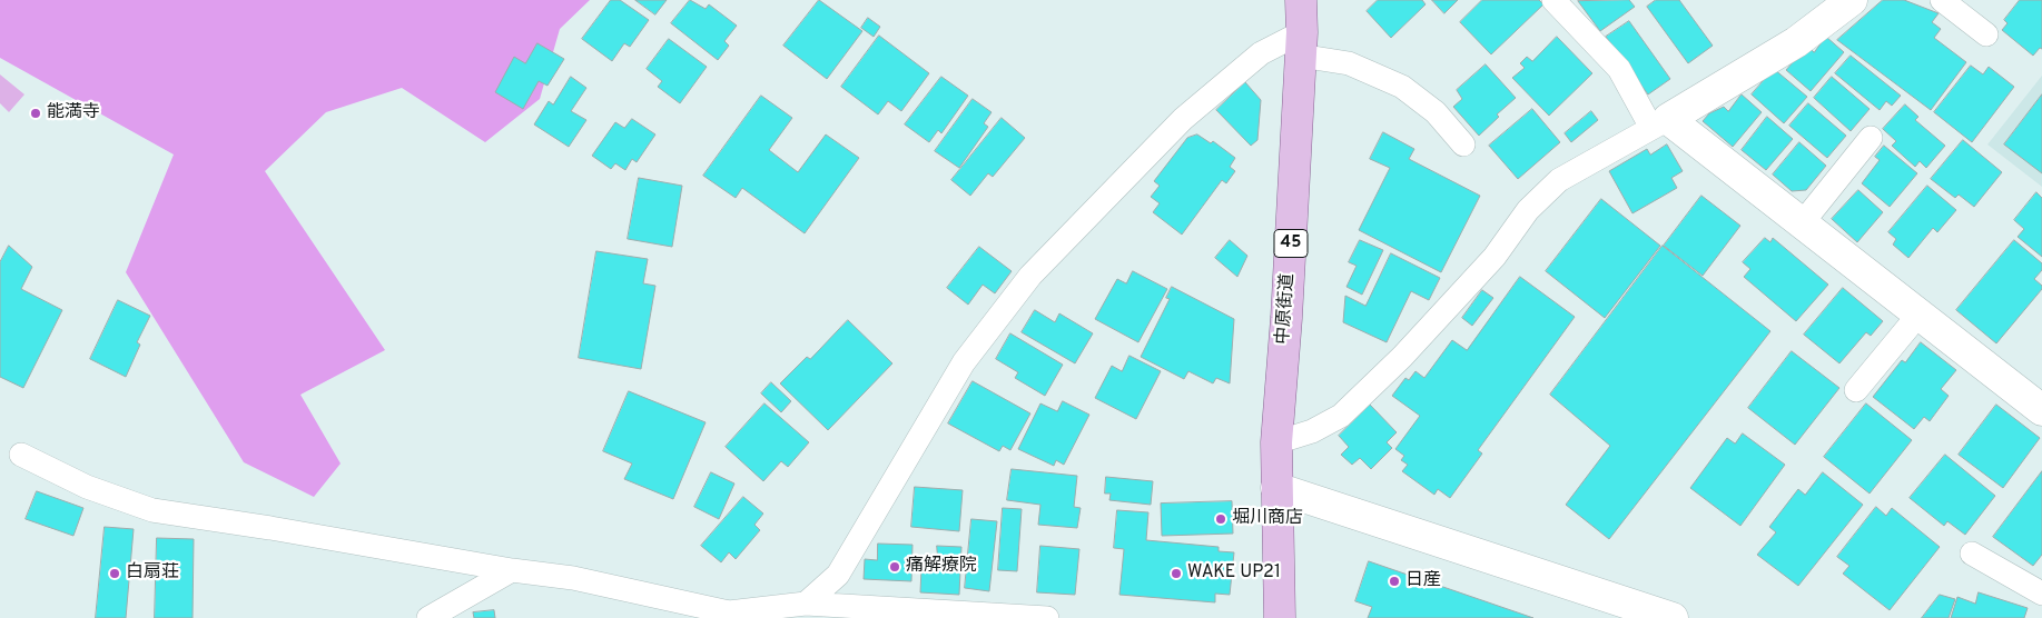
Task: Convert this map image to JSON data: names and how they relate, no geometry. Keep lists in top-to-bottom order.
{
  "streets": {
    "main road": ["45", "中原街道"]
  },
  "places": [
    "能満寺",
    "堀川商店",
    "痛解療院",
    "白扇荘",
    "WAKE UP21",
    "日産"
  ]
}
